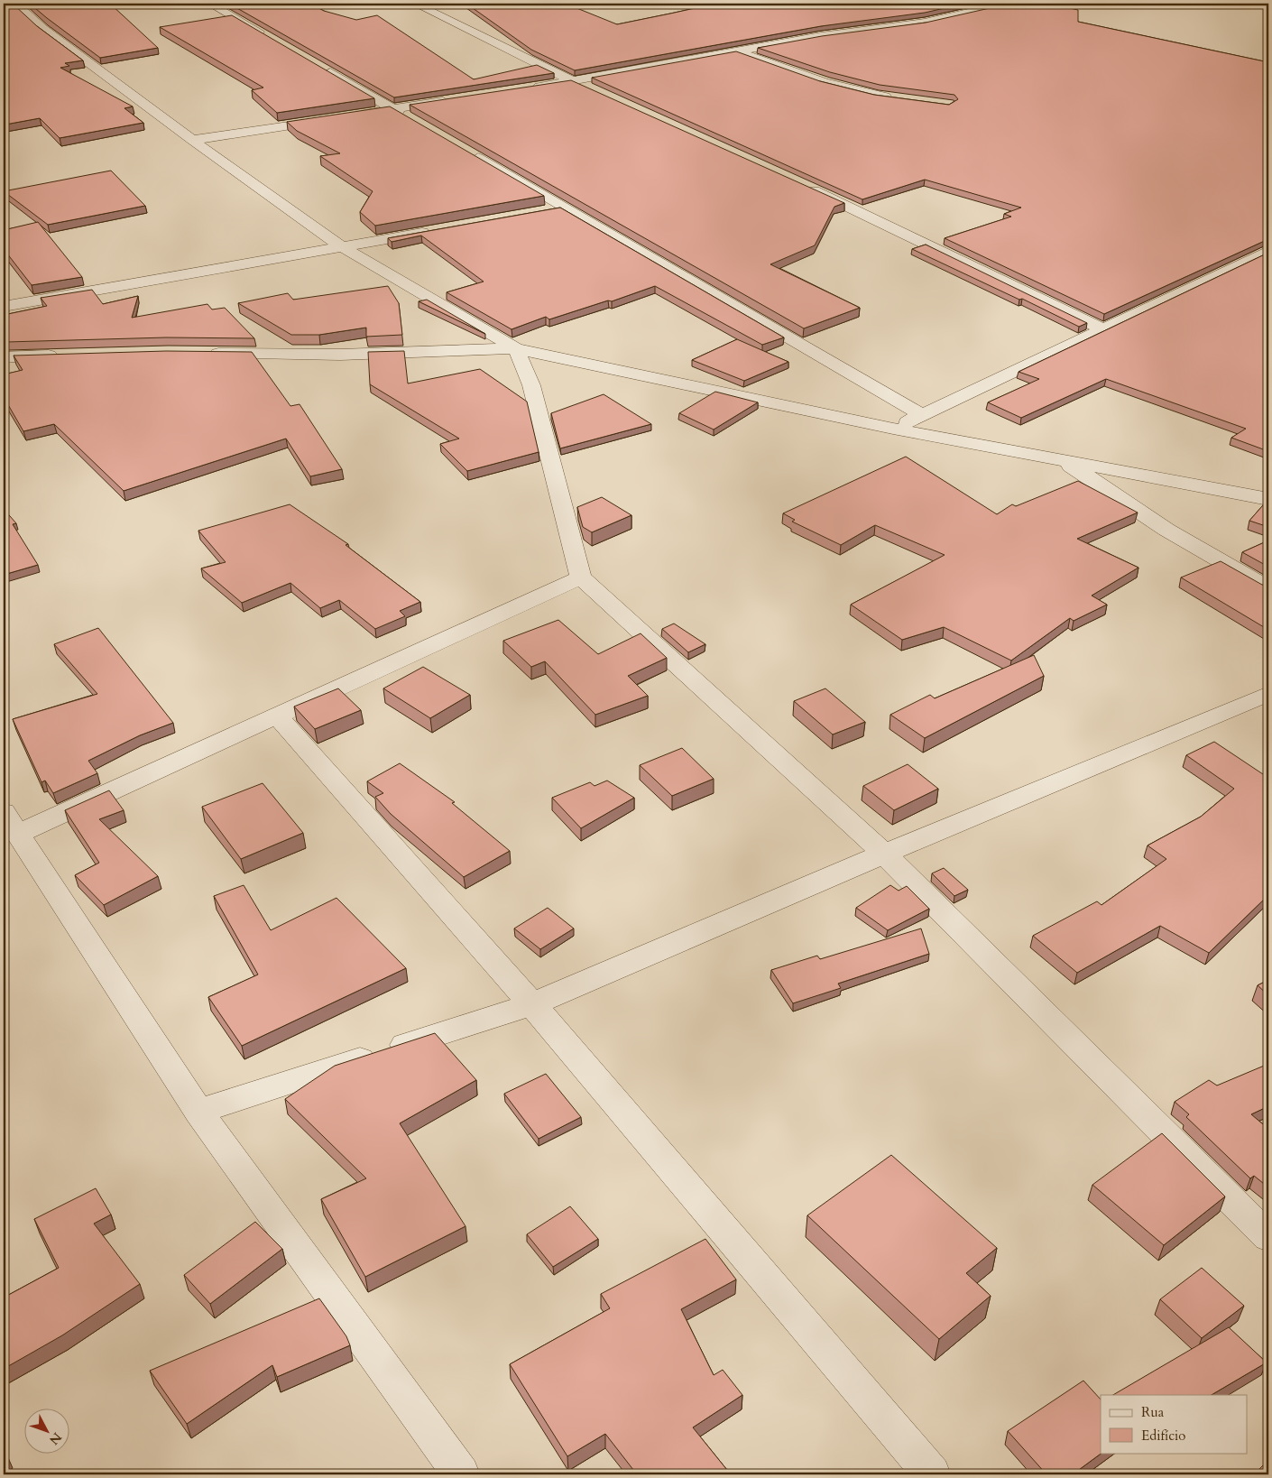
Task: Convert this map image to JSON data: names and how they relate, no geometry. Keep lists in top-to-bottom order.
{
  "legend": ["Rua", "Edifício"],
  "north": "bottom right"
}
